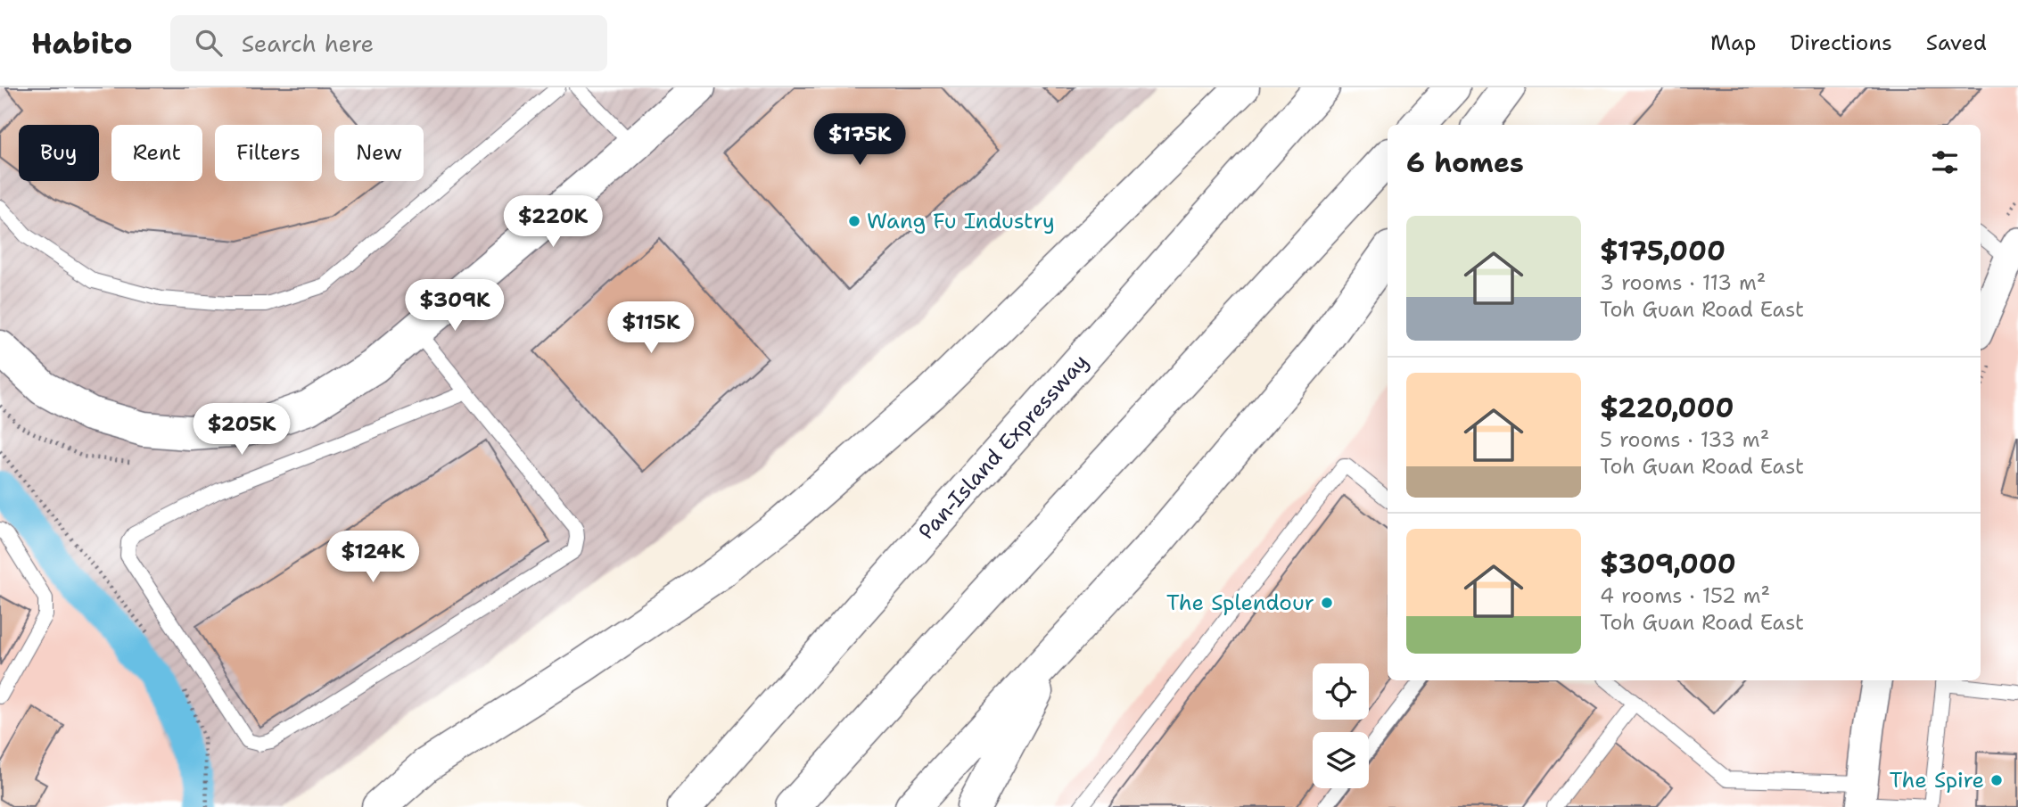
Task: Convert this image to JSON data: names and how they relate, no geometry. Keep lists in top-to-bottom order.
{
  "streets": {
    "main road": ["Pan-Island Expressway"]
  },
  "places": ["Wang Fu Industry", "The Splendour", "The Spire"],
  "page": {
    "header": "Habito",
    "search": "Search here",
    "nav": ["Map", "Directions", "Saved"],
    "price": [
      "$175K",
      "$220K",
      "$309K",
      "$115K",
      "$205K",
      "$124K"
    ],
    "chip": [
      "Buy",
      "Rent",
      "Filters",
      "New"
    ],
    "heading": "6 homes",
    "list": [
      {
        "name": "$175,000",
        "note": "3 rooms · 113 m² · Toh Guan Road East"
      },
      {
        "name": "$220,000",
        "note": "5 rooms · 133 m² · Toh Guan Road East"
      },
      {
        "name": "$309,000",
        "note": "4 rooms · 152 m² · Toh Guan Road East"
      }
    ]
  }
}
